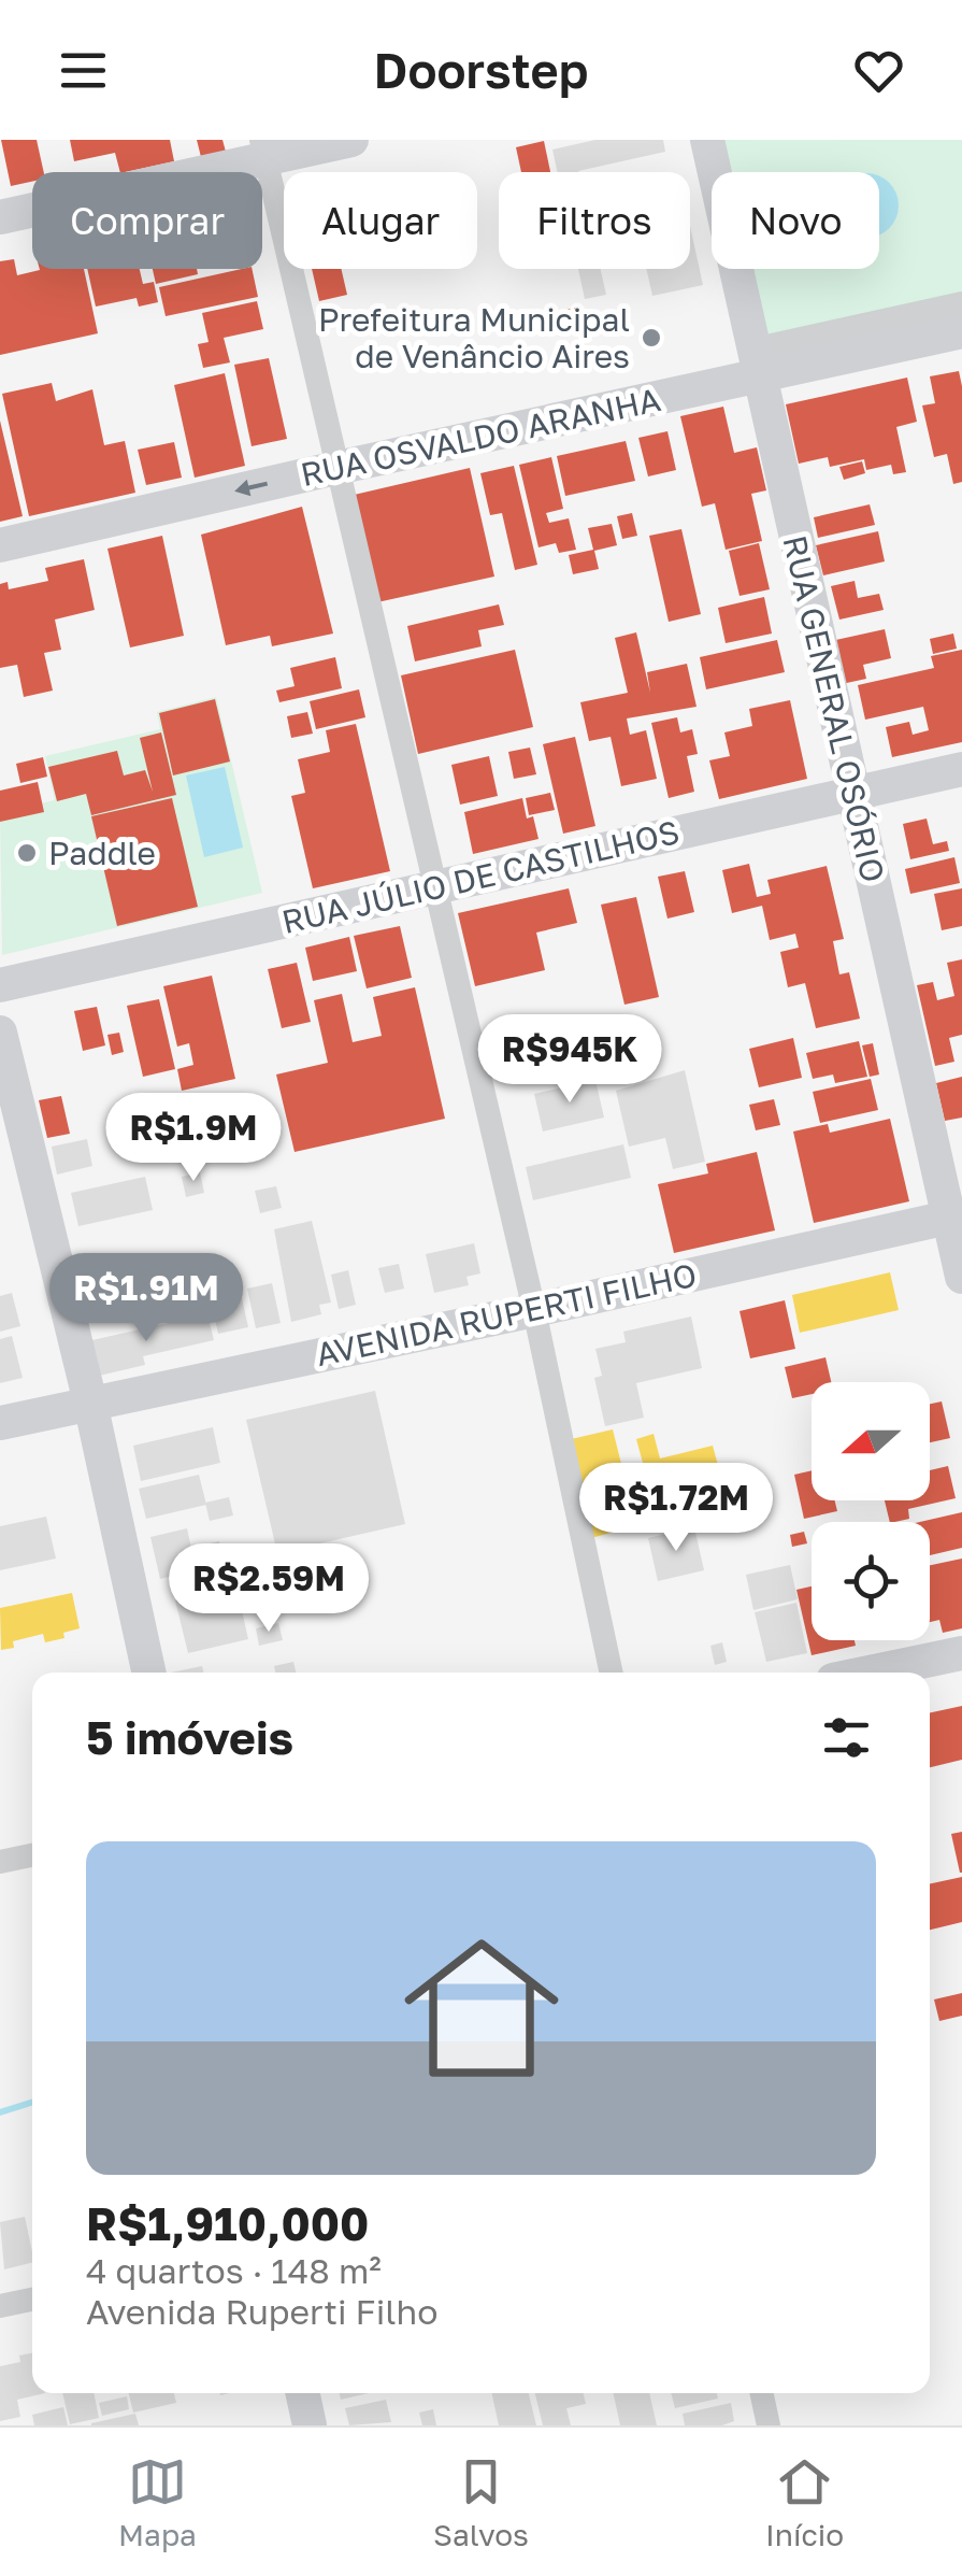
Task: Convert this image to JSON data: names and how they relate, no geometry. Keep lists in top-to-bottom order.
{
  "streets": {
    "street": [
      "RUA OSVALDO ARANHA",
      "RUA GENERAL OSÓRIO",
      "RUA JÚLIO DE CASTILHOS",
      "AVENIDA RUPERTI FILHO"
    ]
  },
  "crossings": [
    ["RUA OSVALDO ARANHA", "RUA GENERAL OSÓRIO"],
    ["RUA GENERAL OSÓRIO", "RUA JÚLIO DE CASTILHOS"],
    ["RUA GENERAL OSÓRIO", "AVENIDA RUPERTI FILHO"]
  ],
  "one_way": ["RUA OSVALDO ARANHA"],
  "places": ["Prefeitura Municipal de Venâncio Aires", "Paddle"],
  "north": "left",
  "page": {
    "header": "Doorstep",
    "chip": [
      "Comprar",
      "Alugar",
      "Filtros",
      "Novo"
    ],
    "price": [
      "R$945K",
      "R$1.9M",
      "R$1.91M",
      "R$1.72M",
      "R$2.59M"
    ],
    "heading": "5 imóveis",
    "list": [
      {
        "name": "R$1,910,000",
        "note": "4 quartos · 148 m² · Avenida Ruperti Filho"
      }
    ],
    "tabs": ["Mapa", "Salvos", "Início"]
  }
}
